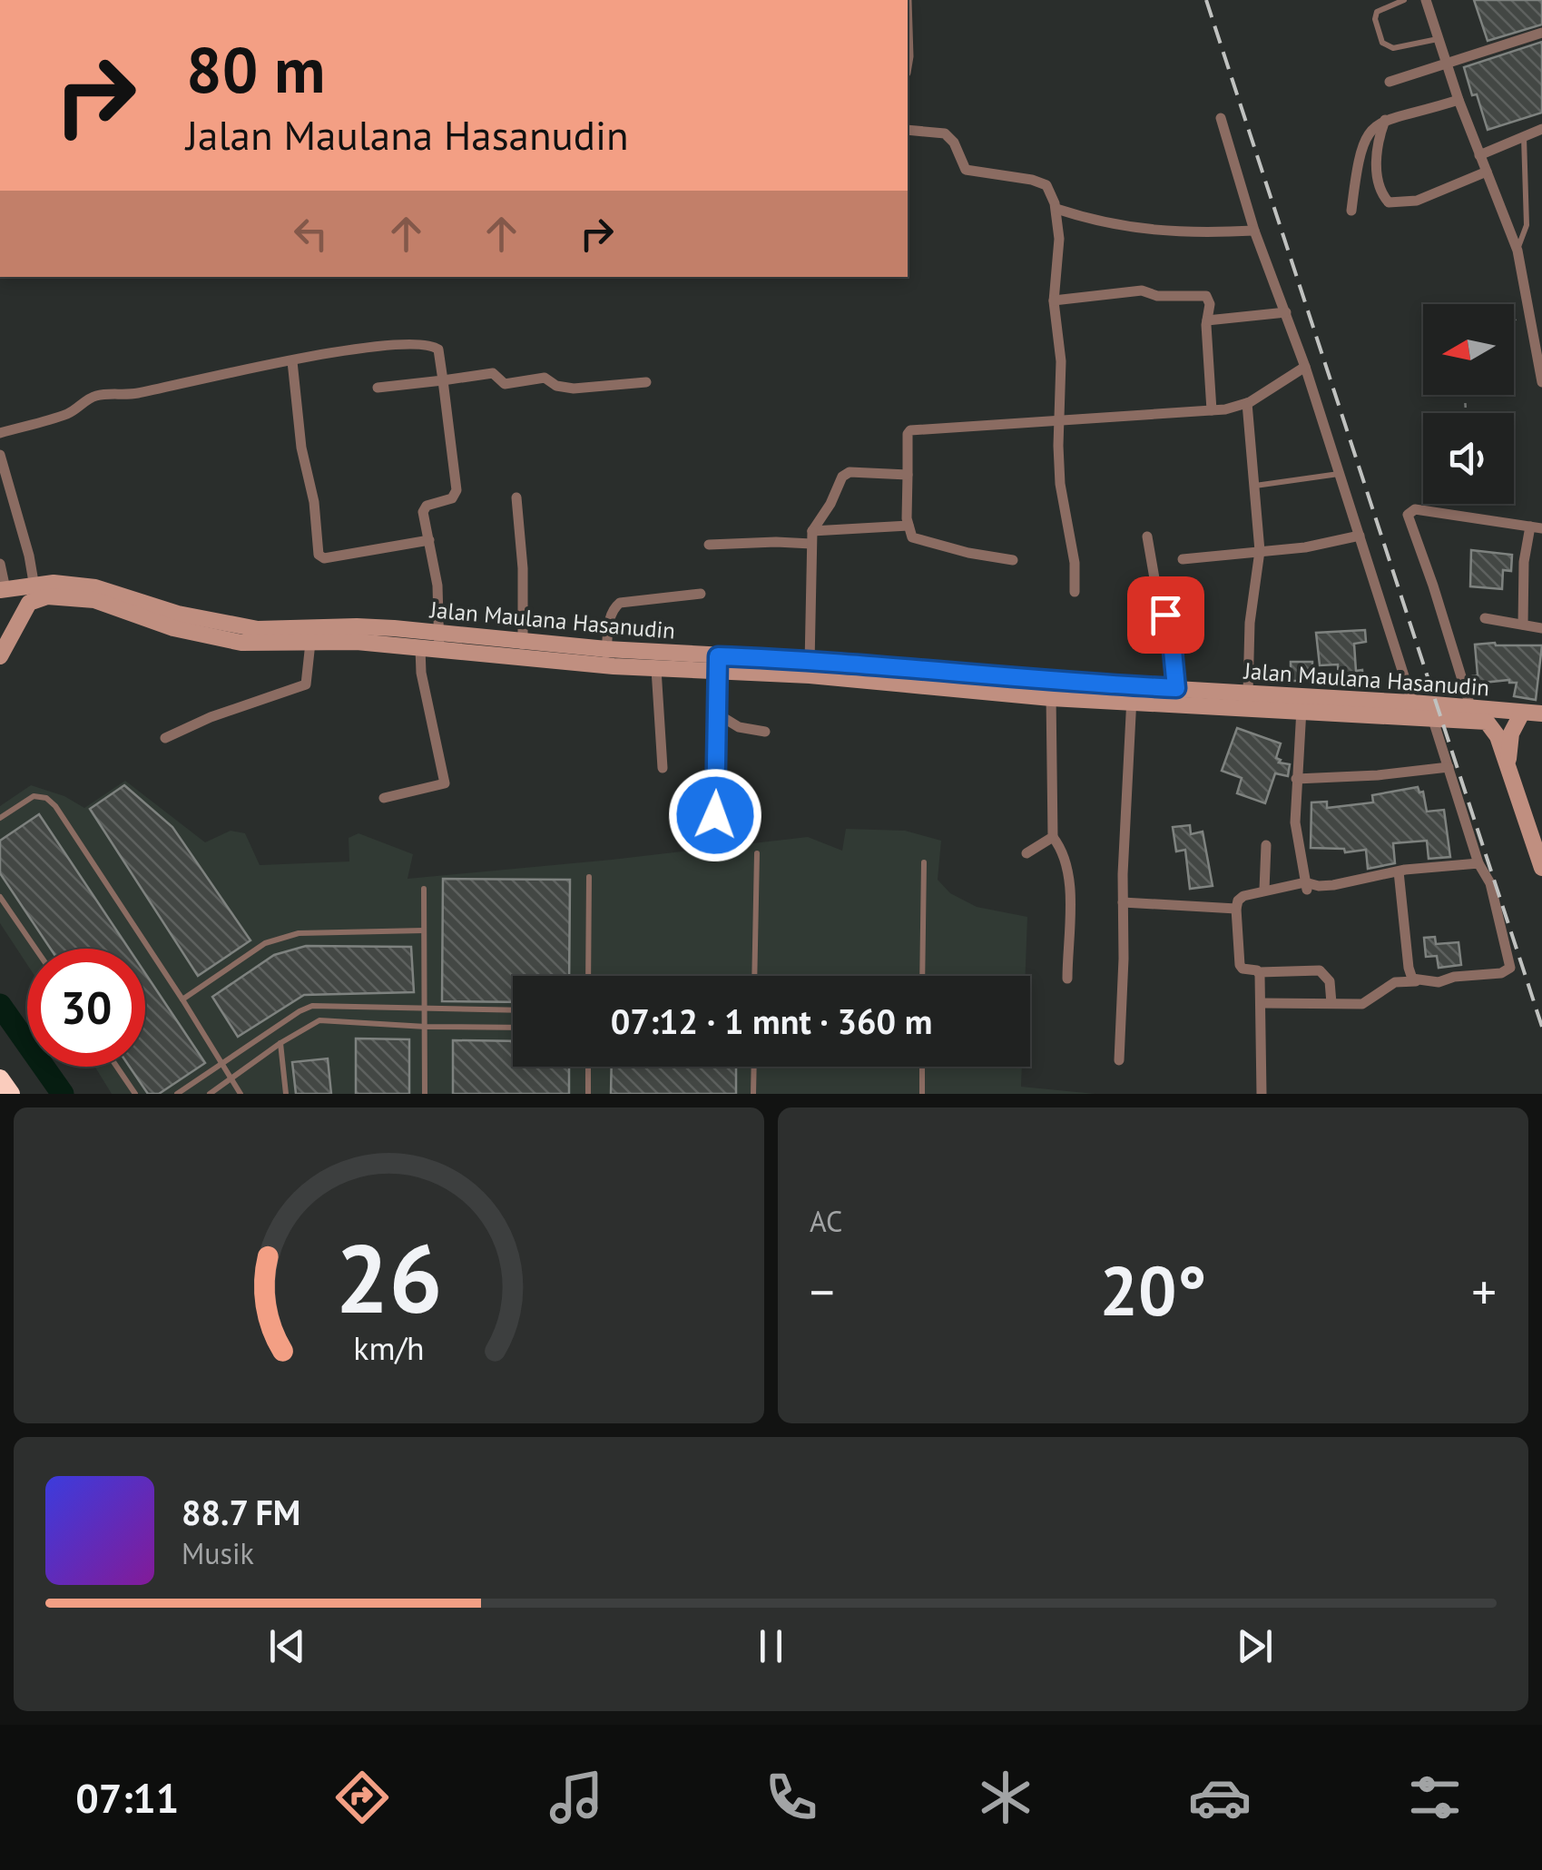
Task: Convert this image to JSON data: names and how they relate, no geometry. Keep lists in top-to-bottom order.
{
  "streets": {
    "street": ["Jalan Maulana Hasanudin"]
  },
  "north": "left",
  "page": {
    "turn": ["80 m", "Jalan Maulana Hasanudin"],
    "limit": "30",
    "trip": "07:12 · 1 mnt · 360 m",
    "tile": "AC",
    "heat": ["−", "20°", "+"],
    "song": ["88.7 FM", "Musik"],
    "tabs": "07:11",
    "gauge": ["26", "km/h"]
  }
}
